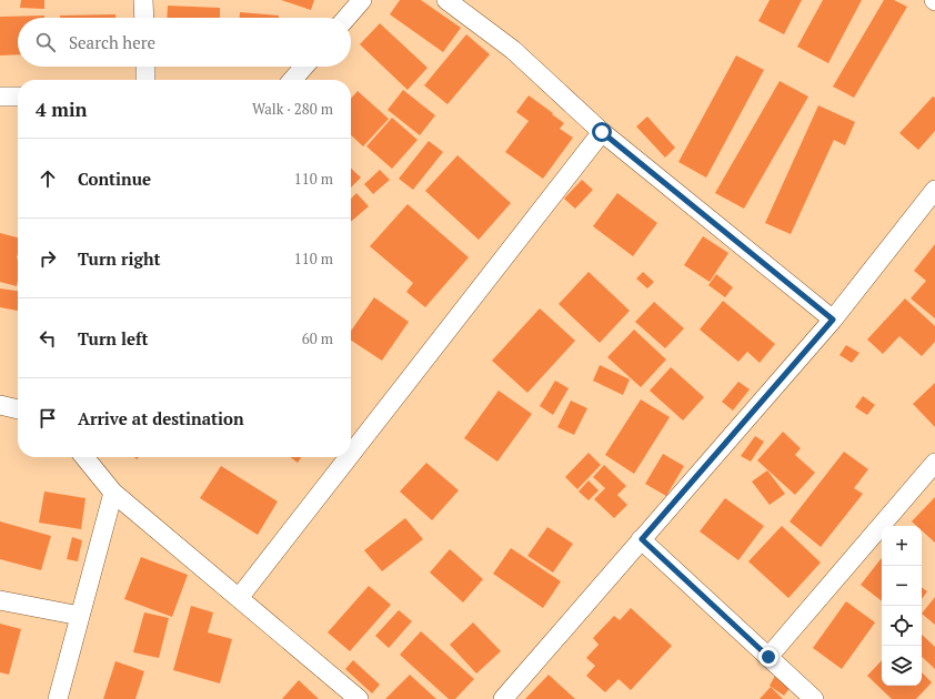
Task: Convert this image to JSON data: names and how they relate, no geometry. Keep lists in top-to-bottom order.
{
  "page": {
    "search": "Search here",
    "heading": ["4 min", "Walk · 280 m"],
    "list": [
      ["Continue", "110 m"],
      ["Turn right", "110 m"],
      ["Turn left", "60 m"],
      "Arrive at destination"
    ],
    "map_buttons": ["+", "−"]
  }
}
